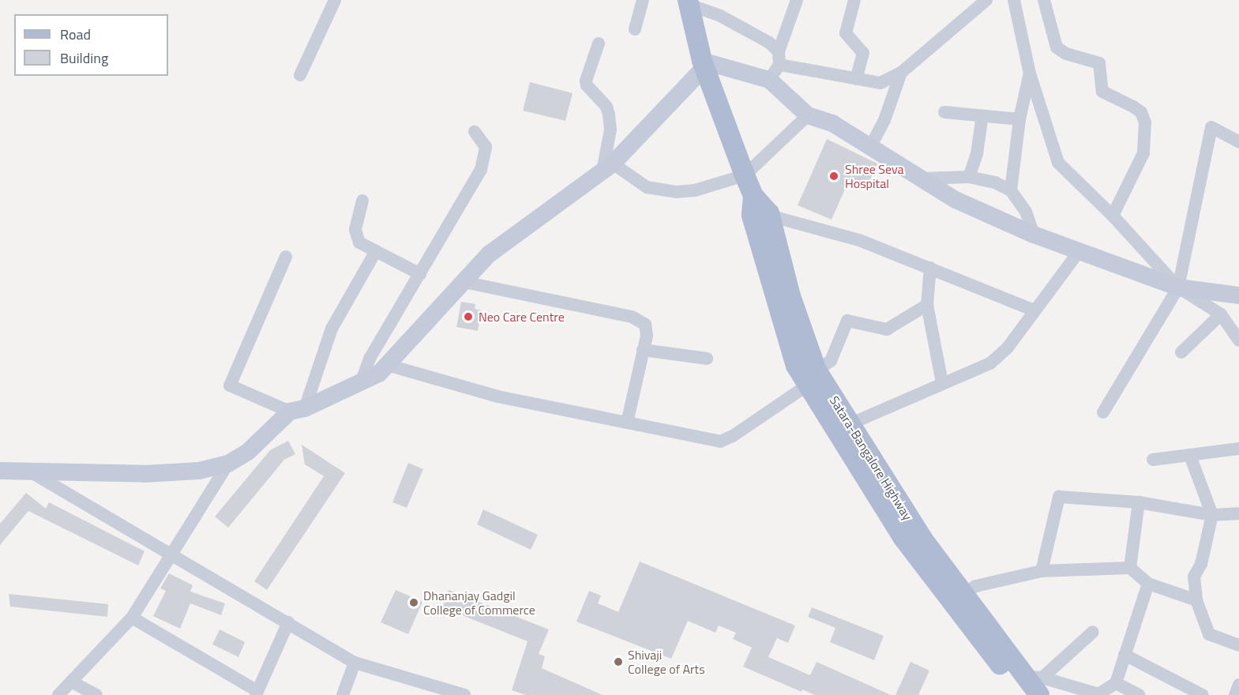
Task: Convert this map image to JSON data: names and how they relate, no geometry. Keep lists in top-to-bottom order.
{
  "streets": {
    "main road": ["Satara-Bangalore Highway"]
  },
  "places": [
    "Shree Seva Hospital",
    "Neo Care Centre",
    "Dhananjay Gadgil College of Commerce",
    "Shivaji College of Arts"
  ],
  "legend": ["Road", "Building"]
}
